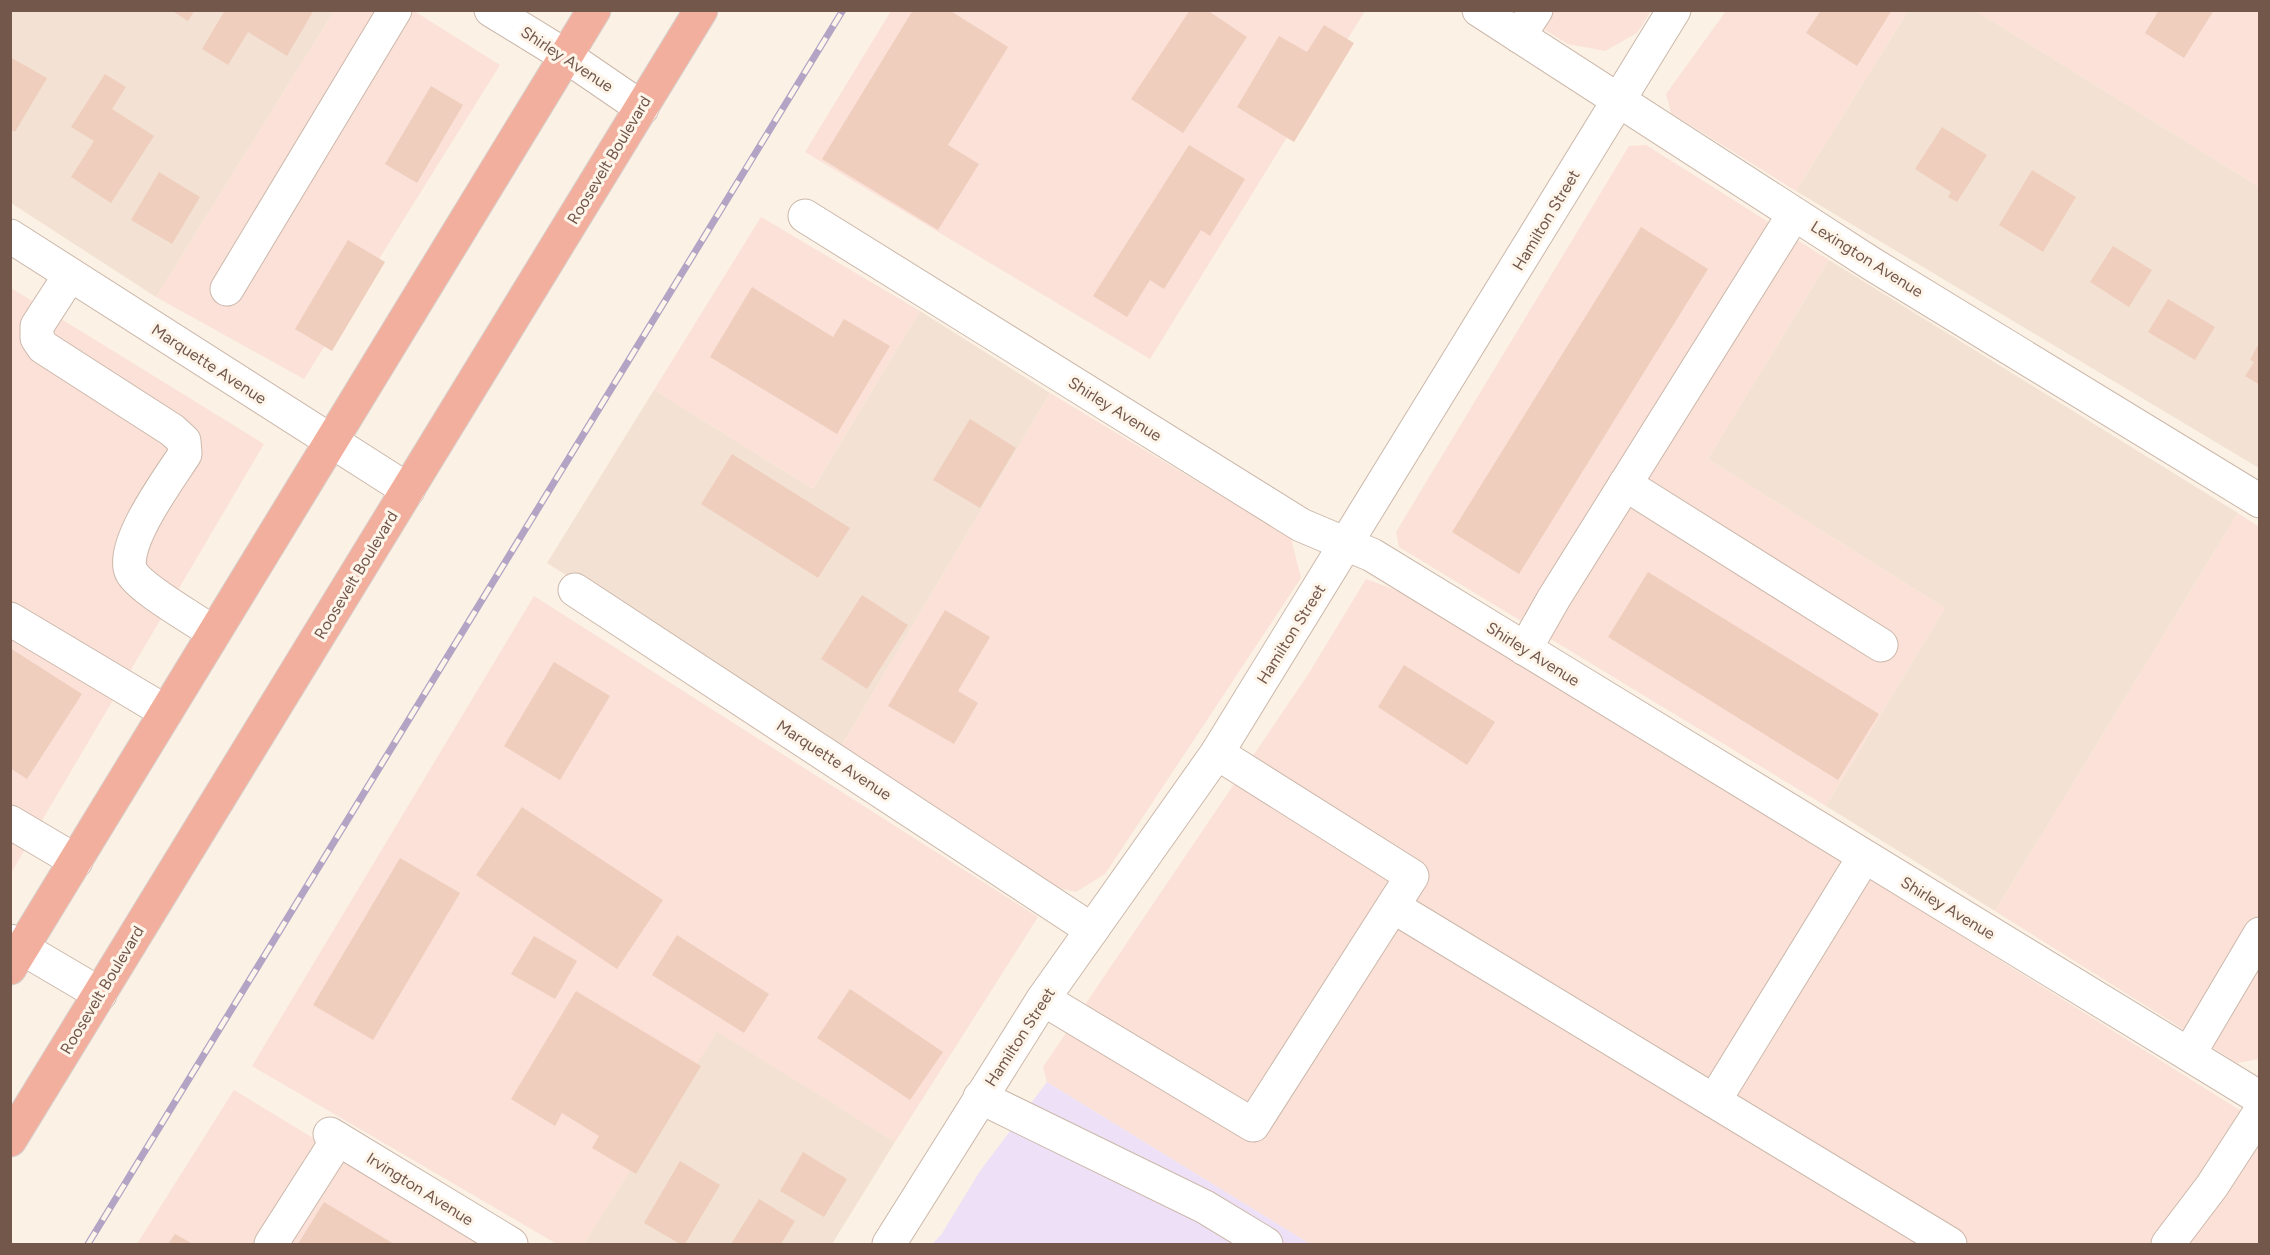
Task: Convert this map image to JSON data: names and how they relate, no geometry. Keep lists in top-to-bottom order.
{
  "streets": {
    "highway": ["Roosevelt Boulevard"],
    "street": [
      "Shirley Avenue",
      "Hamilton Street",
      "Lexington Avenue",
      "Marquette Avenue",
      "Irvington Avenue"
    ]
  },
  "crossings": [
    ["Shirley Avenue", "Roosevelt Boulevard"],
    ["Shirley Avenue", "Hamilton Street"],
    ["Roosevelt Boulevard", "Marquette Avenue"],
    ["Hamilton Street", "Lexington Avenue"],
    ["Hamilton Street", "Marquette Avenue"]
  ]
}
